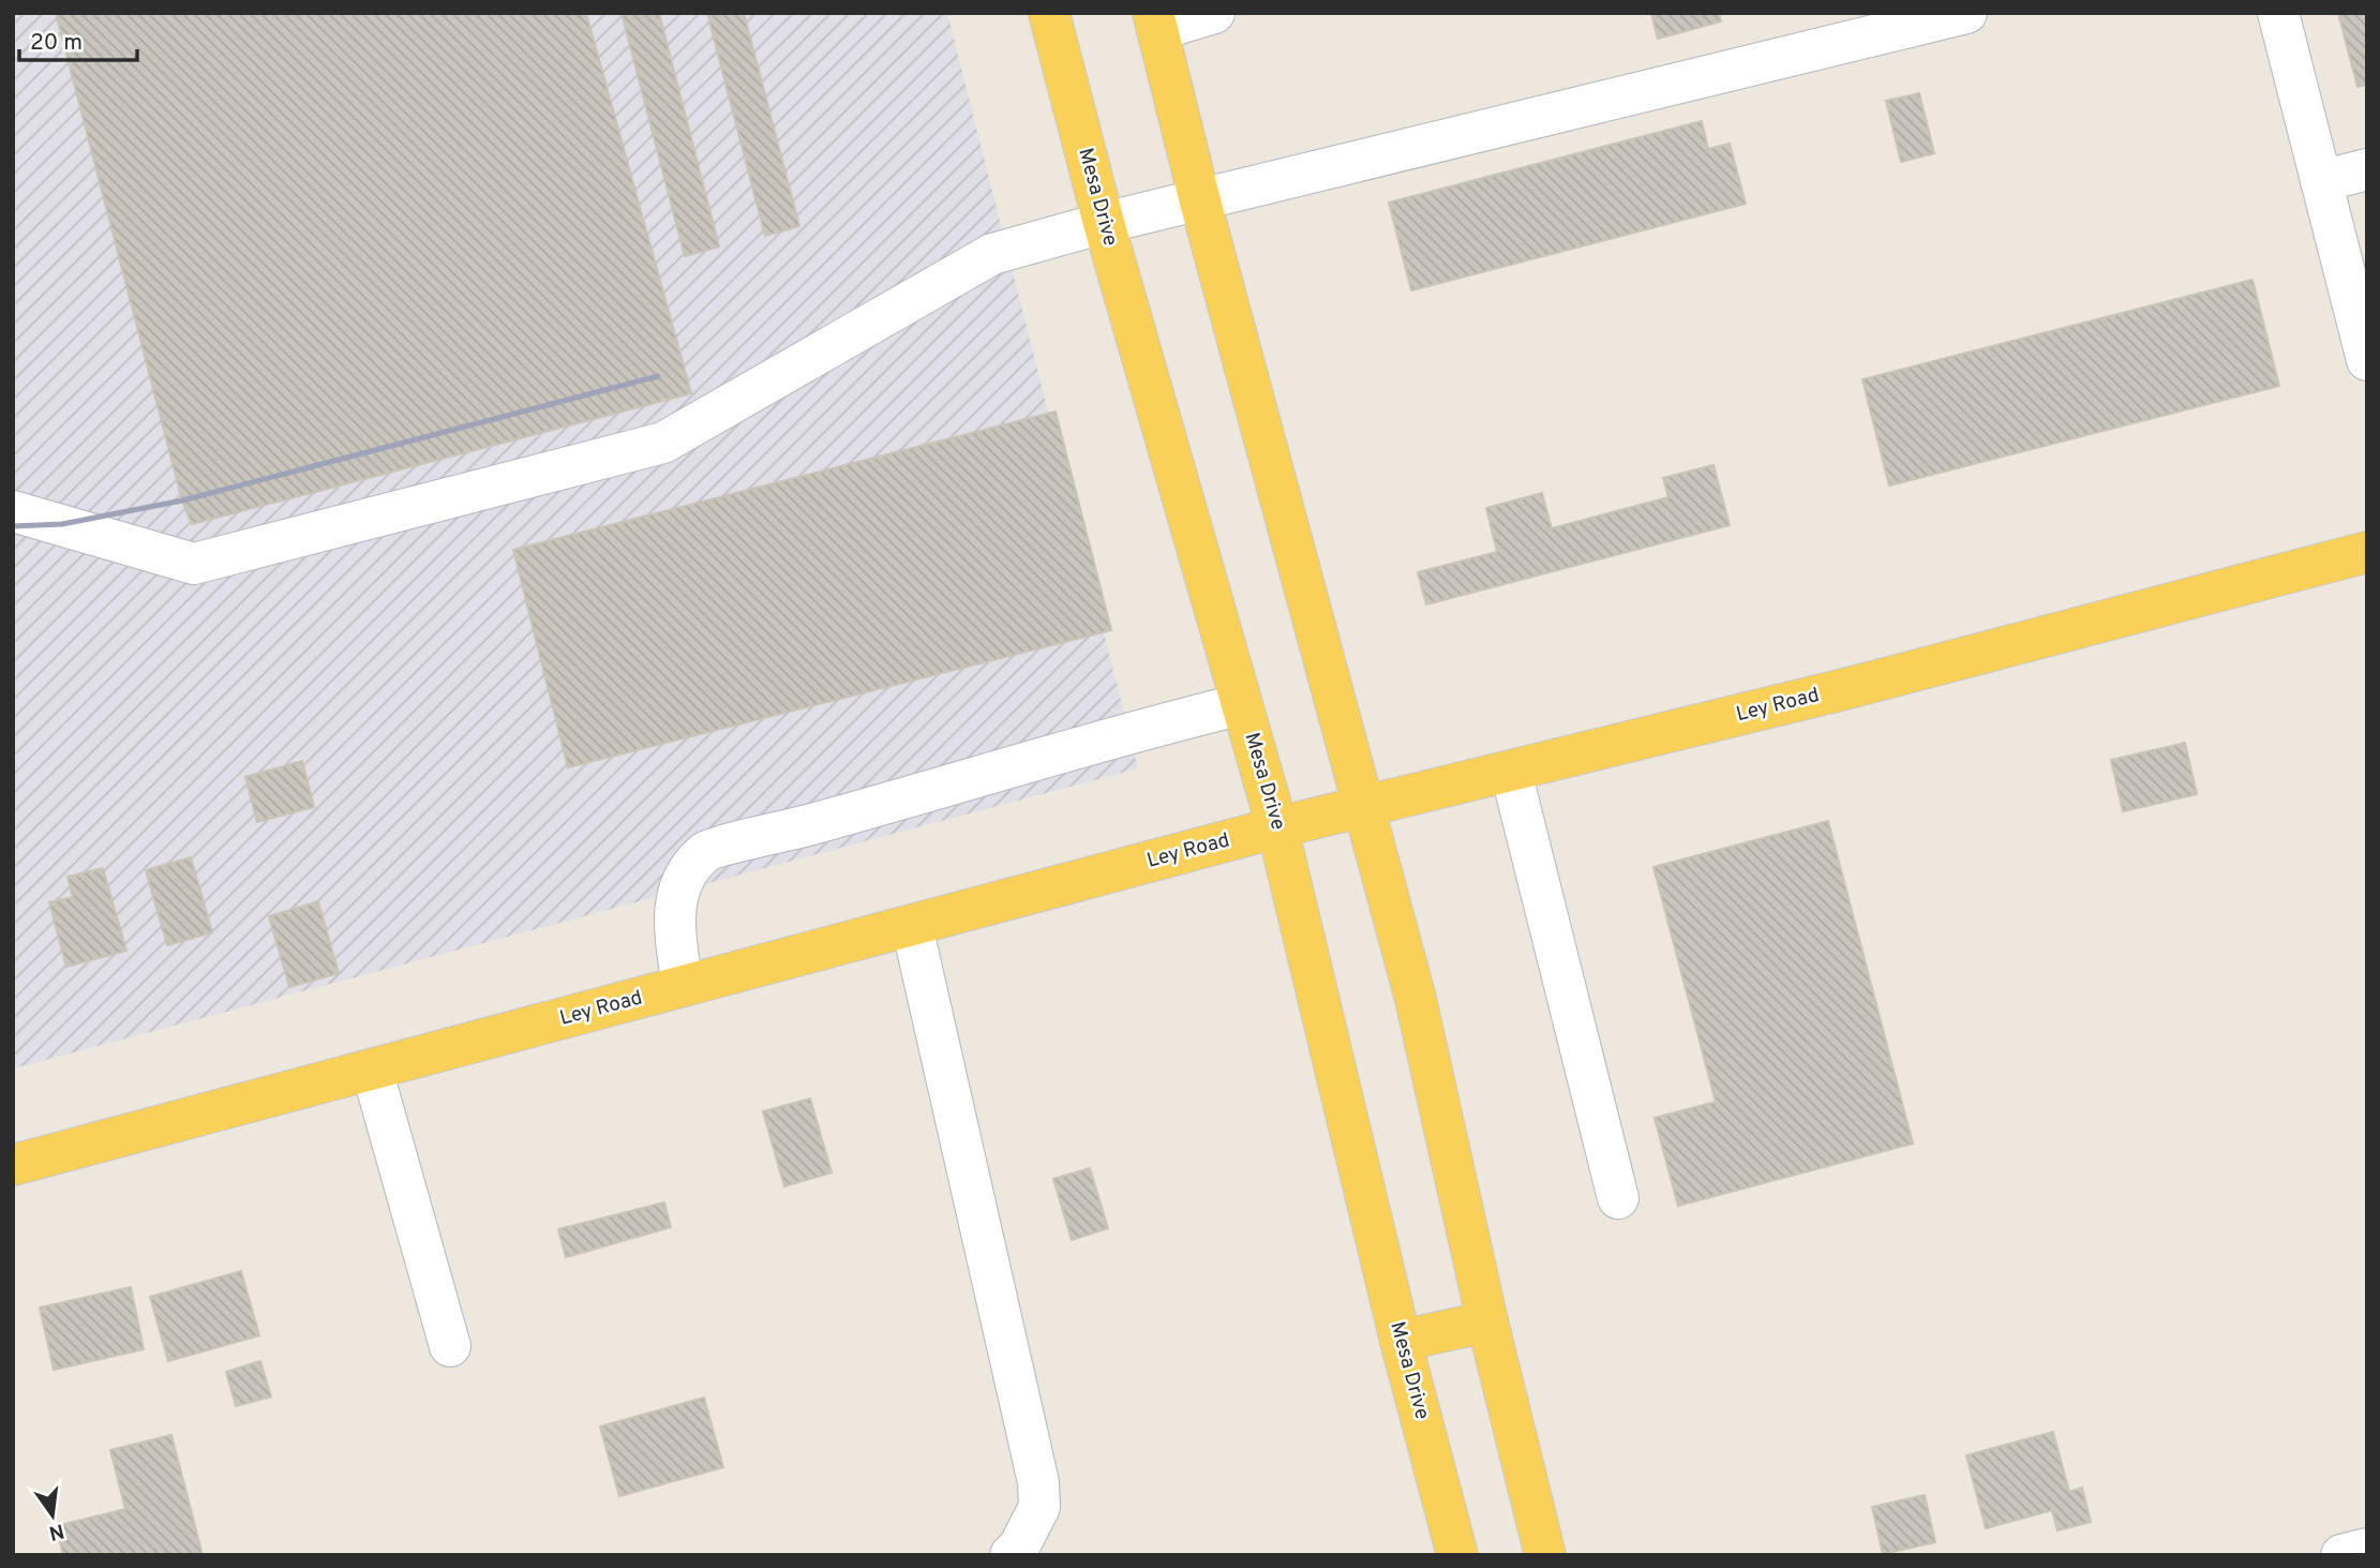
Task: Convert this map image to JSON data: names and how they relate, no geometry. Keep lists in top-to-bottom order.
{
  "streets": {
    "main road": ["Mesa Drive", "Ley Road"]
  },
  "crossings": [
    ["Mesa Drive", "Ley Road"]
  ],
  "scale_bar": "20 m",
  "north": "bottom"
}
